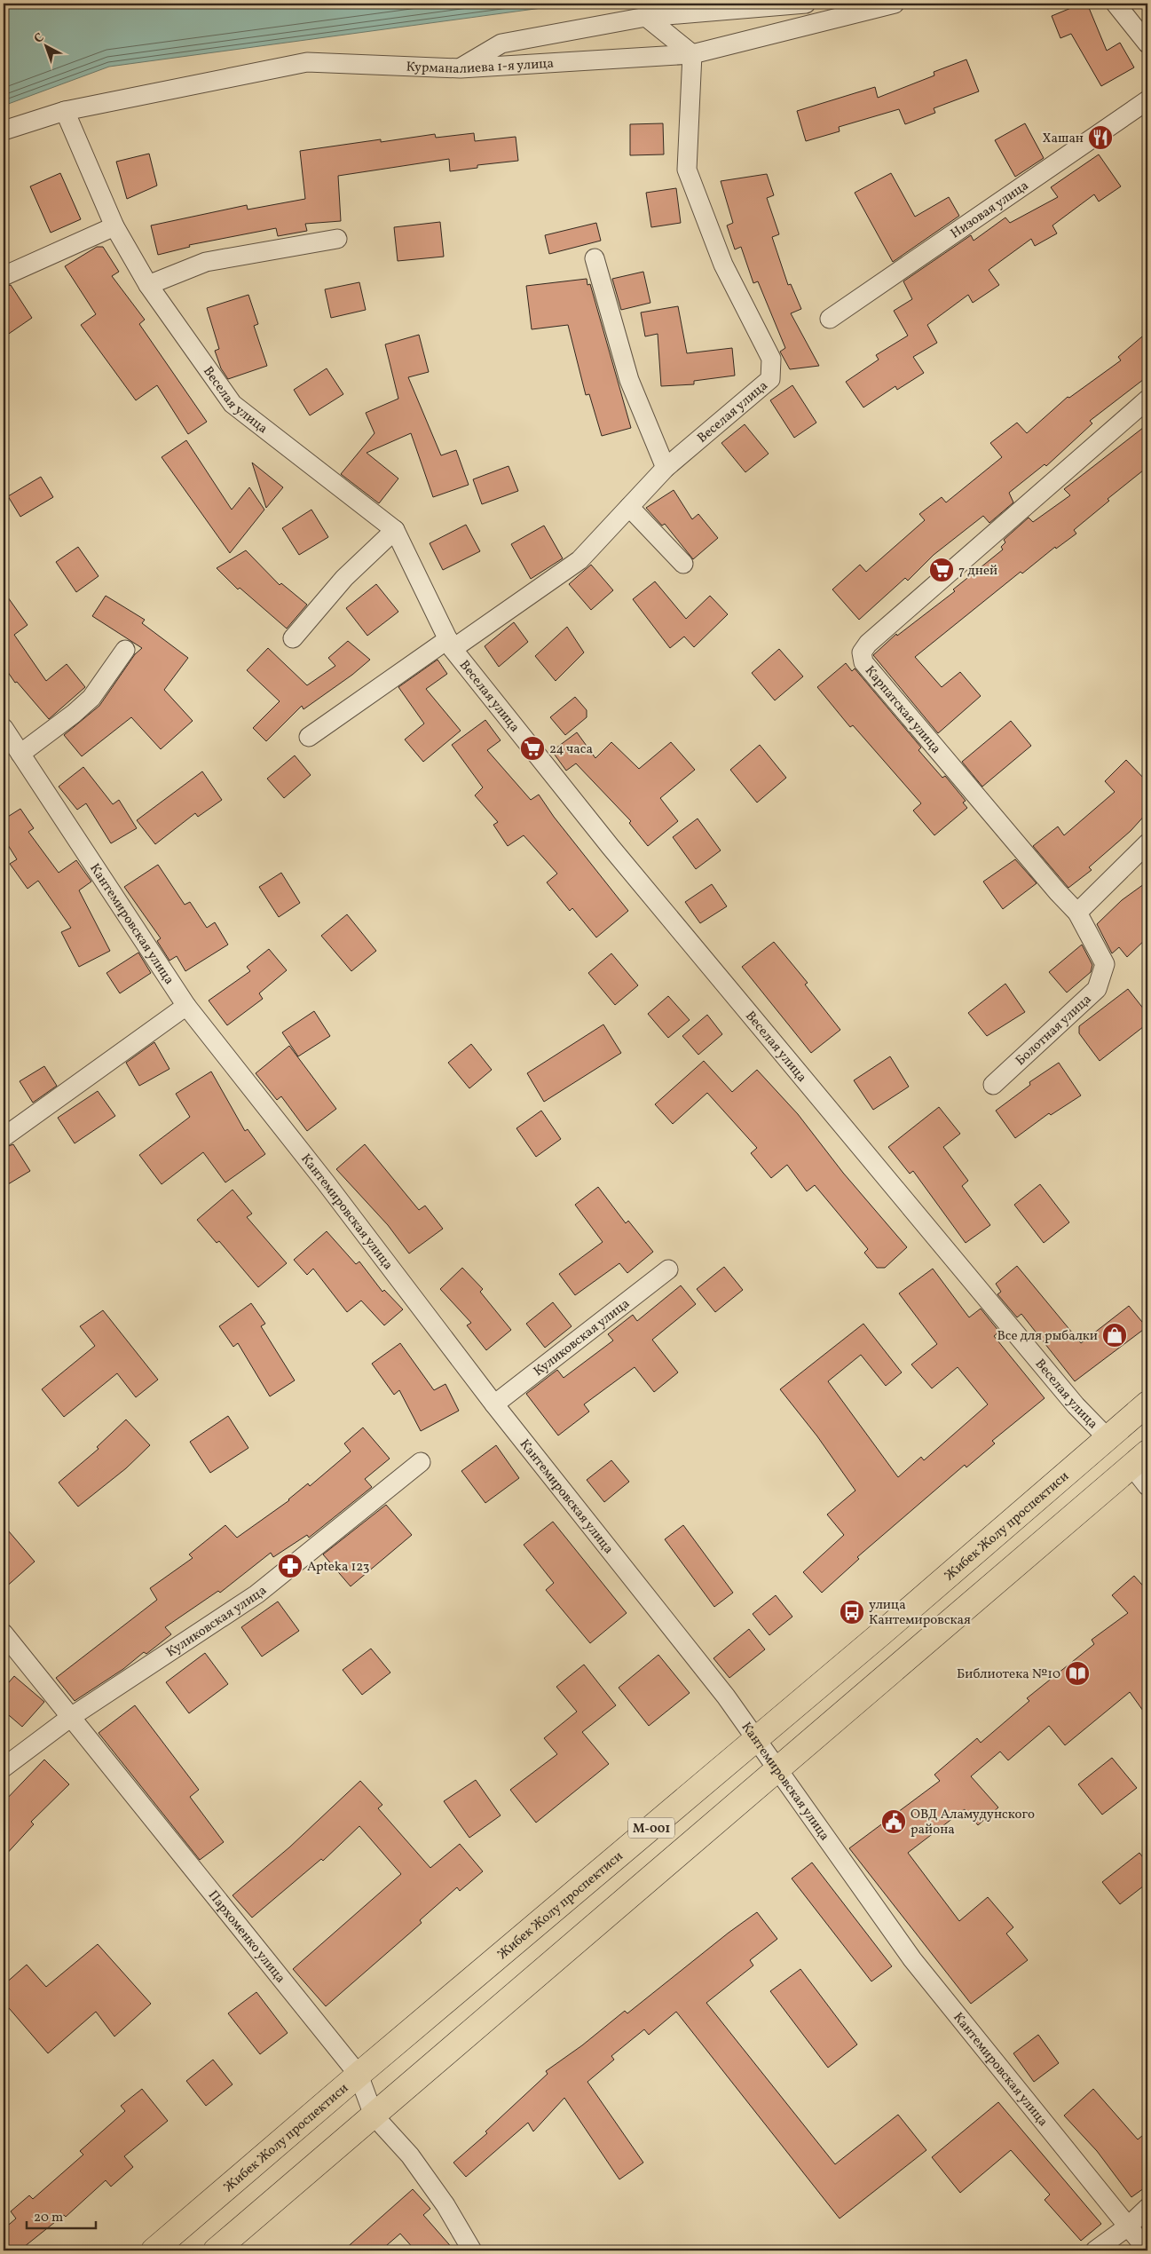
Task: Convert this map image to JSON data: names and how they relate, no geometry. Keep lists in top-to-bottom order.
{
  "streets": {
    "main road": ["Жибек Жолу проспектиси", "М-001"],
    "street": [
      "Курманалиева 1-я улица",
      "Низовая улица",
      "Веселая улица",
      "Карпатская улица",
      "Кантемировская улица",
      "Болотная улица",
      "Куликовская улица",
      "Пархоменко улица"
    ]
  },
  "crossings": [
    ["Курманалиева 1-я улица", "Веселая улица"],
    ["Веселая улица", "Жибек Жолу проспектиси"],
    ["Карпатская улица", "Болотная улица"],
    ["Кантемировская улица", "Куликовская улица"],
    ["Кантемировская улица", "Жибек Жолу проспектиси"],
    ["Кантемировская улица", "М-001"],
    ["Куликовская улица", "Пархоменко улица"],
    ["Жибек Жолу проспектиси", "Пархоменко улица"],
    ["М-001", "Пархоменко улица"]
  ],
  "places": {
    "restaurant": ["Хашан"],
    "supermarket": ["7 дней", "24 часа"],
    "shop": ["Все для рыбалки"],
    "pharmacy": ["Apteka 123"],
    "bus stop": ["улица Кантемировская"],
    "library": ["Библиотека №10"],
    "public building": ["ОВД Аламудунского района"]
  },
  "scale_bar": "20 m",
  "north": "top left"
}
